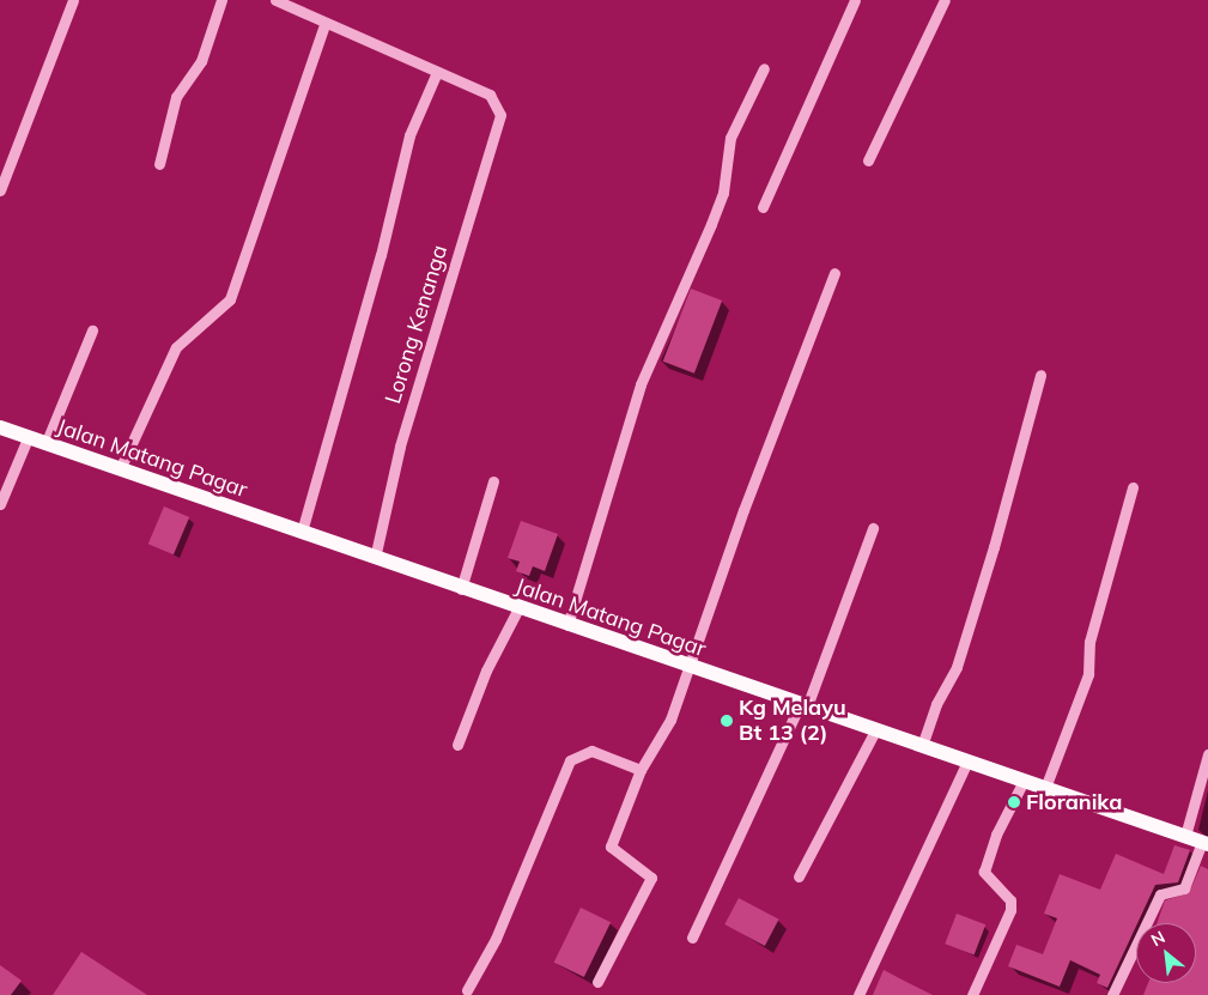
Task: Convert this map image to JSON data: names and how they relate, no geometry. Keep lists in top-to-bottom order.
{
  "streets": {
    "main road": ["Jalan Matang Pagar"],
    "street": ["Lorong Kenanga"]
  },
  "crossings": [
    ["Lorong Kenanga", "Jalan Matang Pagar"]
  ],
  "places": ["Kg Melayu Bt 13 (2)", "Floranika"],
  "north": "top left"
}
